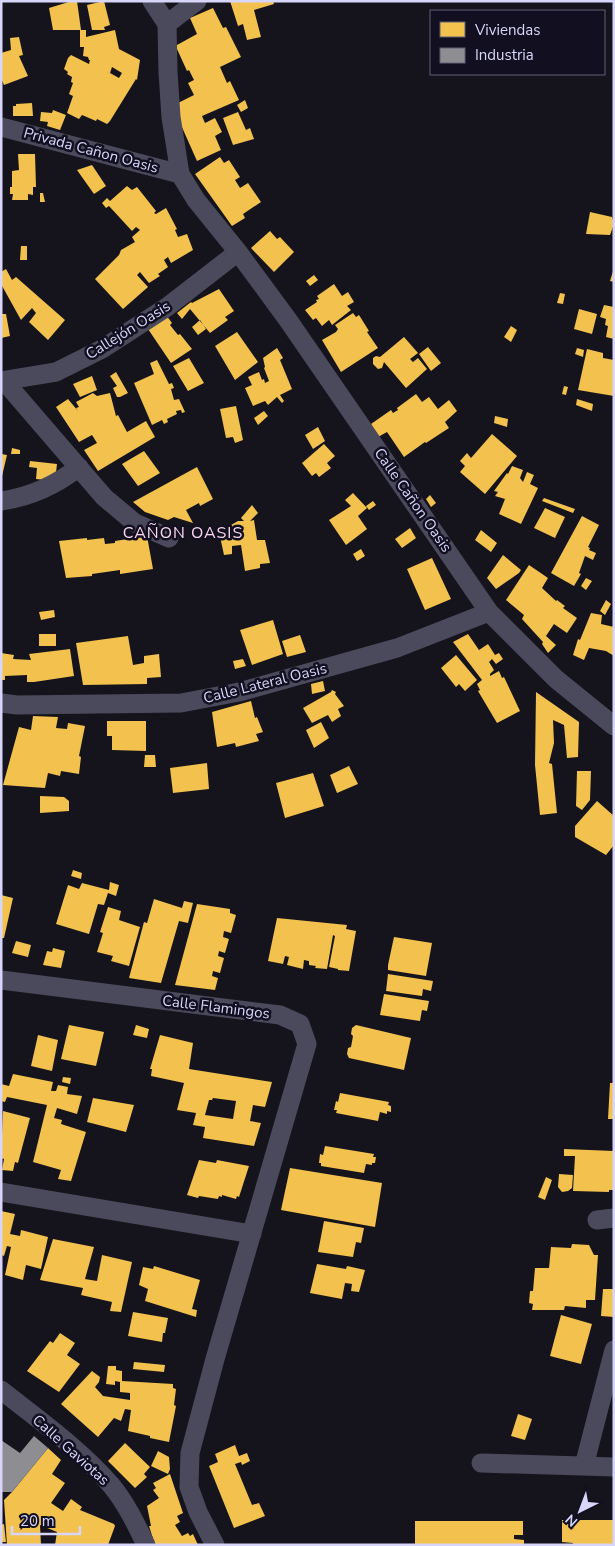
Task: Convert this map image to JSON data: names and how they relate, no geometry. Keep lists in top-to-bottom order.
{
  "streets": {
    "street": [
      "Privada Cañon Oasis",
      "Callejón Oasis",
      "Calle Cañon Oasis",
      "Calle Lateral Oasis",
      "Calle Flamingos",
      "Calle Gaviotas"
    ]
  },
  "crossings": [
    ["Callejón Oasis", "Calle Cañon Oasis"],
    ["Calle Cañon Oasis", "Calle Lateral Oasis"]
  ],
  "districts": ["CAÑON OASIS"],
  "legend": ["Viviendas", "Industria"],
  "scale_bar": "20 m",
  "north": "bottom left"
}
